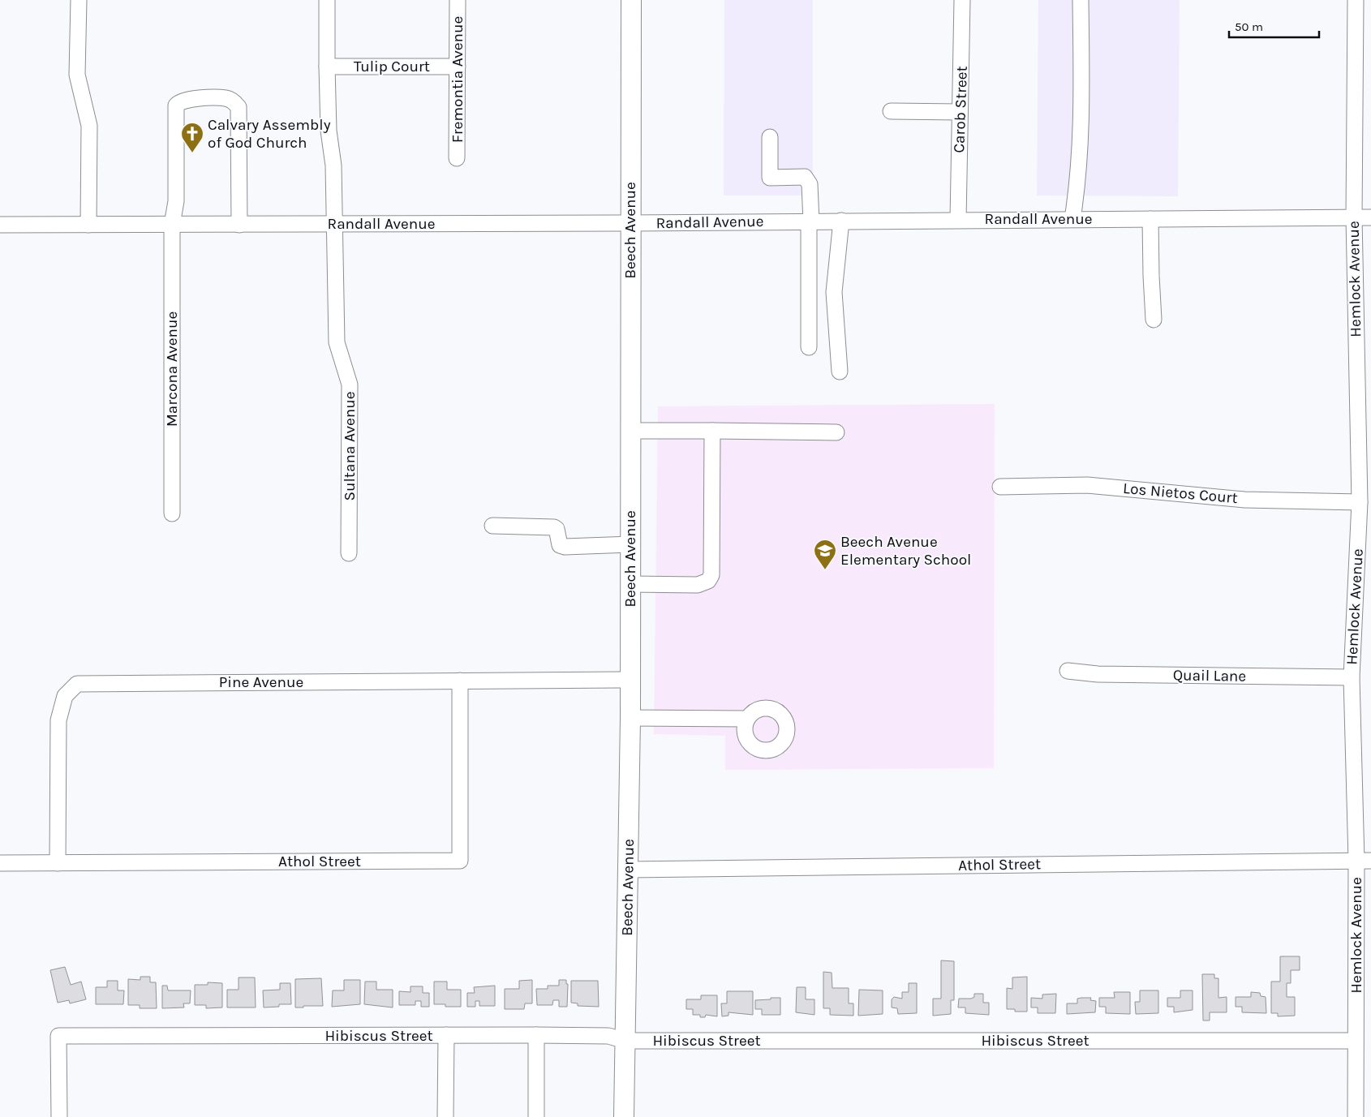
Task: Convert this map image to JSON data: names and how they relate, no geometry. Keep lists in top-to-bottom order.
{
  "streets": {
    "main road": ["Beech Avenue"],
    "street": [
      "Tulip Court",
      "Fremontia Avenue",
      "Carob Street",
      "Randall Avenue",
      "Hemlock Avenue",
      "Marcona Avenue",
      "Sultana Avenue",
      "Los Nietos Court",
      "Quail Lane",
      "Pine Avenue",
      "Athol Street",
      "Hibiscus Street"
    ]
  },
  "crossings": [
    ["Tulip Court", "Fremontia Avenue"],
    ["Tulip Court", "Sultana Avenue"],
    ["Carob Street", "Randall Avenue"],
    ["Randall Avenue", "Beech Avenue"],
    ["Randall Avenue", "Hemlock Avenue"],
    ["Randall Avenue", "Marcona Avenue"],
    ["Randall Avenue", "Sultana Avenue"],
    ["Beech Avenue", "Pine Avenue"],
    ["Beech Avenue", "Athol Street"],
    ["Beech Avenue", "Hibiscus Street"],
    ["Hemlock Avenue", "Los Nietos Court"],
    ["Hemlock Avenue", "Quail Lane"],
    ["Hemlock Avenue", "Athol Street"],
    ["Hemlock Avenue", "Hibiscus Street"],
    ["Pine Avenue", "Athol Street"]
  ],
  "places": {
    "church": ["Calvary Assembly of God Church"],
    "school or university": ["Beech Avenue Elementary School"]
  },
  "scale_bar": "50 m"
}
